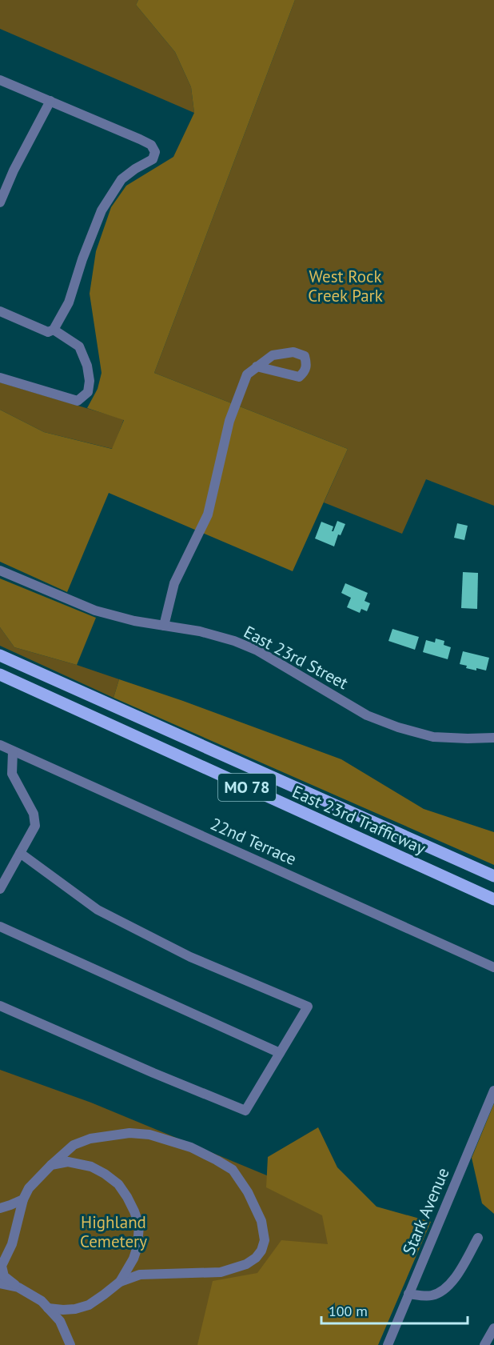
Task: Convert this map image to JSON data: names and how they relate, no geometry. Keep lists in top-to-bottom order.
{
  "streets": {
    "main road": ["MO 78", "East 23rd Trafficway"],
    "street": ["East 23rd Street", "22nd Terrace", "Stark Avenue"]
  },
  "parks": ["West Rock Creek Park", "Highland Cemetery"],
  "scale_bar": "100 m"
}
